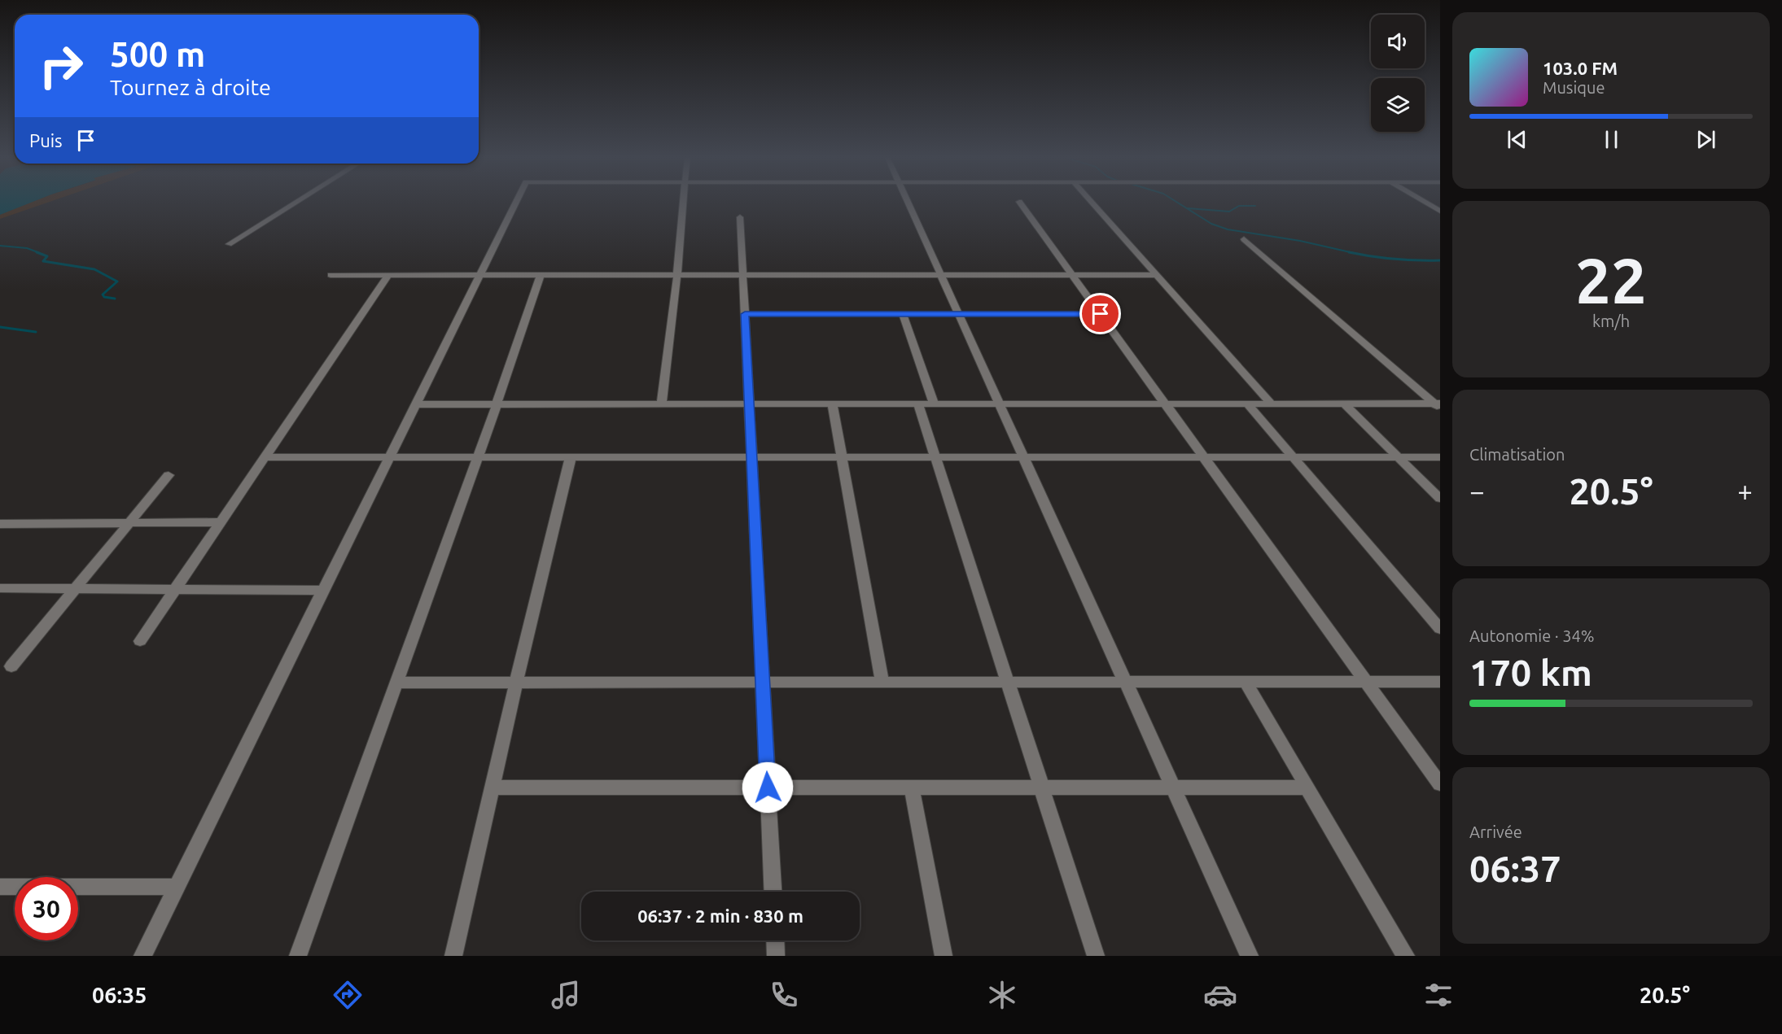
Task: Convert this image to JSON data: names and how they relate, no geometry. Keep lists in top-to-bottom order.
{
  "page": {
    "turn": ["500 m", "Tournez à droite"],
    "song": ["103.0 FM", "Musique"],
    "then": "Puis",
    "tile": [
      ["22", "km/h"],
      "Climatisation",
      ["Autonomie · 34%", "170 km"],
      ["Arrivée", "06:37"]
    ],
    "heat": ["−", "20.5°", "+"],
    "limit": "30",
    "trip": "06:37 · 2 min · 830 m",
    "tabs": ["06:35", "20.5°"]
  }
}
